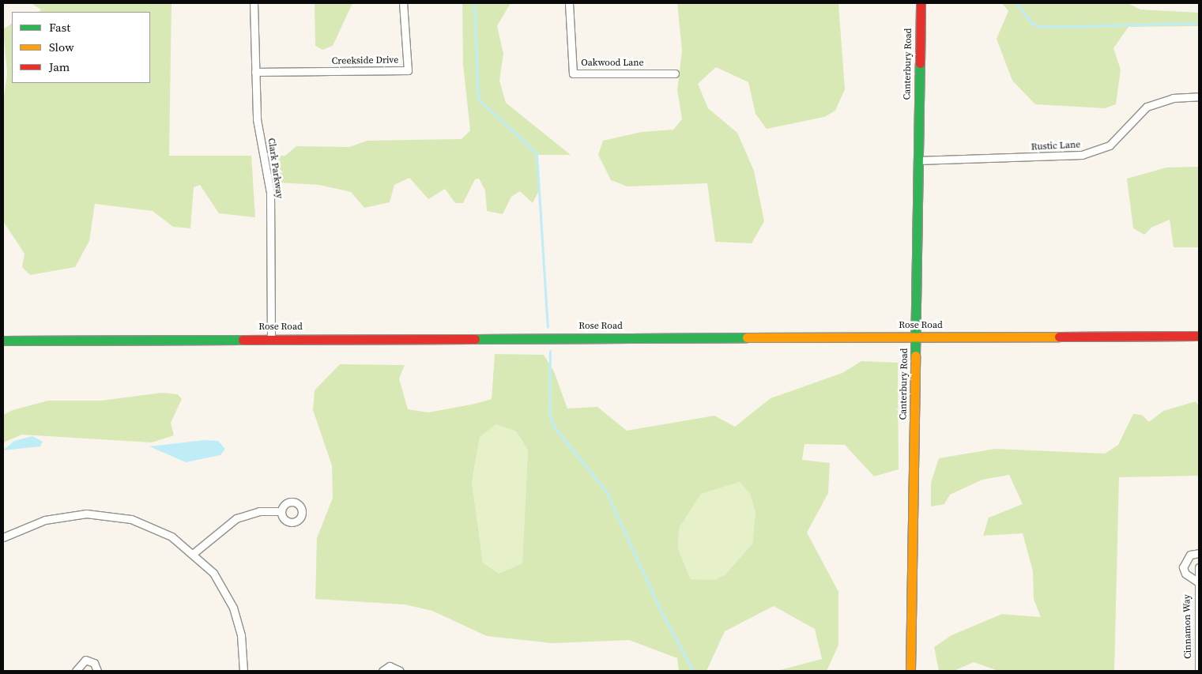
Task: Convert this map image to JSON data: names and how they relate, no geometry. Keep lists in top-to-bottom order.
{
  "streets": {
    "street": [
      "Creekside Drive",
      "Oakwood Lane",
      "Canterbury Road",
      "Rustic Lane",
      "Clark Parkway",
      "Rose Road",
      "Cinnamon Way"
    ]
  },
  "crossings": [
    ["Creekside Drive", "Clark Parkway"],
    ["Canterbury Road", "Rustic Lane"],
    ["Canterbury Road", "Rose Road"],
    ["Clark Parkway", "Rose Road"]
  ],
  "legend": ["Fast", "Slow", "Jam"]
}
